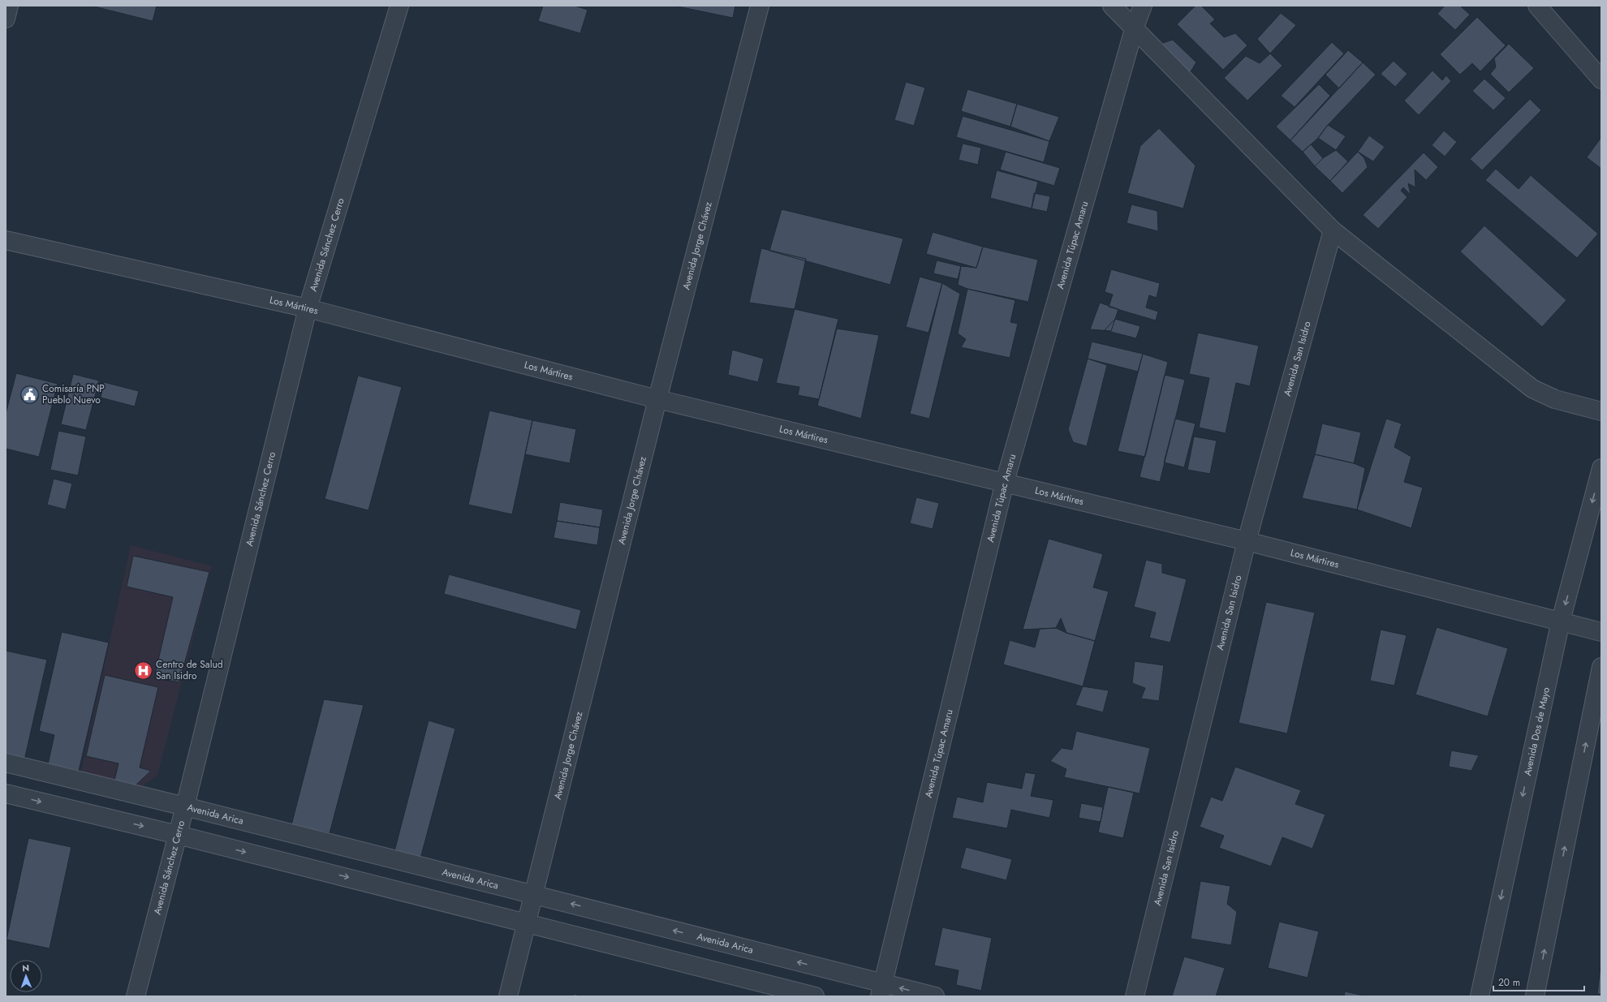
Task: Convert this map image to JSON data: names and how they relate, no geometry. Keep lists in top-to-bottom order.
{
  "streets": {
    "street": [
      "Avenida Sánchez Cerro",
      "Avenida Túpac Amaru",
      "Avenida Jorge Chávez",
      "Los Mártires",
      "Avenida San Isidro",
      "Avenida Dos de Mayo",
      "Avenida Arica"
    ]
  },
  "crossings": [
    ["Avenida Sánchez Cerro", "Los Mártires"],
    ["Avenida Sánchez Cerro", "Avenida Arica"],
    ["Avenida Túpac Amaru", "Los Mártires"],
    ["Avenida Túpac Amaru", "Avenida Arica"],
    ["Avenida Jorge Chávez", "Los Mártires"],
    ["Avenida Jorge Chávez", "Avenida Arica"],
    ["Los Mártires", "Avenida San Isidro"],
    ["Los Mártires", "Avenida Dos de Mayo"]
  ],
  "places": {
    "public building": ["Comisaría PNP Pueblo Nuevo"],
    "hospital": ["Centro de Salud San Isidro"]
  },
  "scale_bar": "20 m",
  "north": "top"
}
